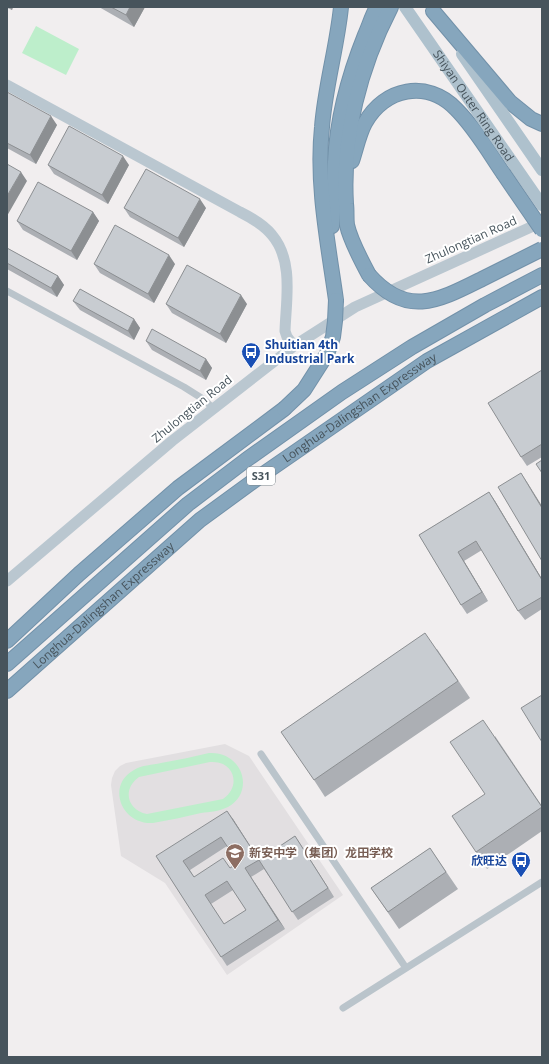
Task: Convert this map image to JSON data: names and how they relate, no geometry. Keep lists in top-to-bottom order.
{
  "streets": {
    "highway": ["Longhua-Dalingshan Expressway", "S31"],
    "main road": ["Shiyan Outer Ring Road"],
    "street": ["Zhulongtian Road"]
  },
  "places": {
    "bus stop": ["Shuitian 4th Industrial Park", "欣旺达"],
    "school or university": ["新安中学（集团）龙田学校"]
  }
}
